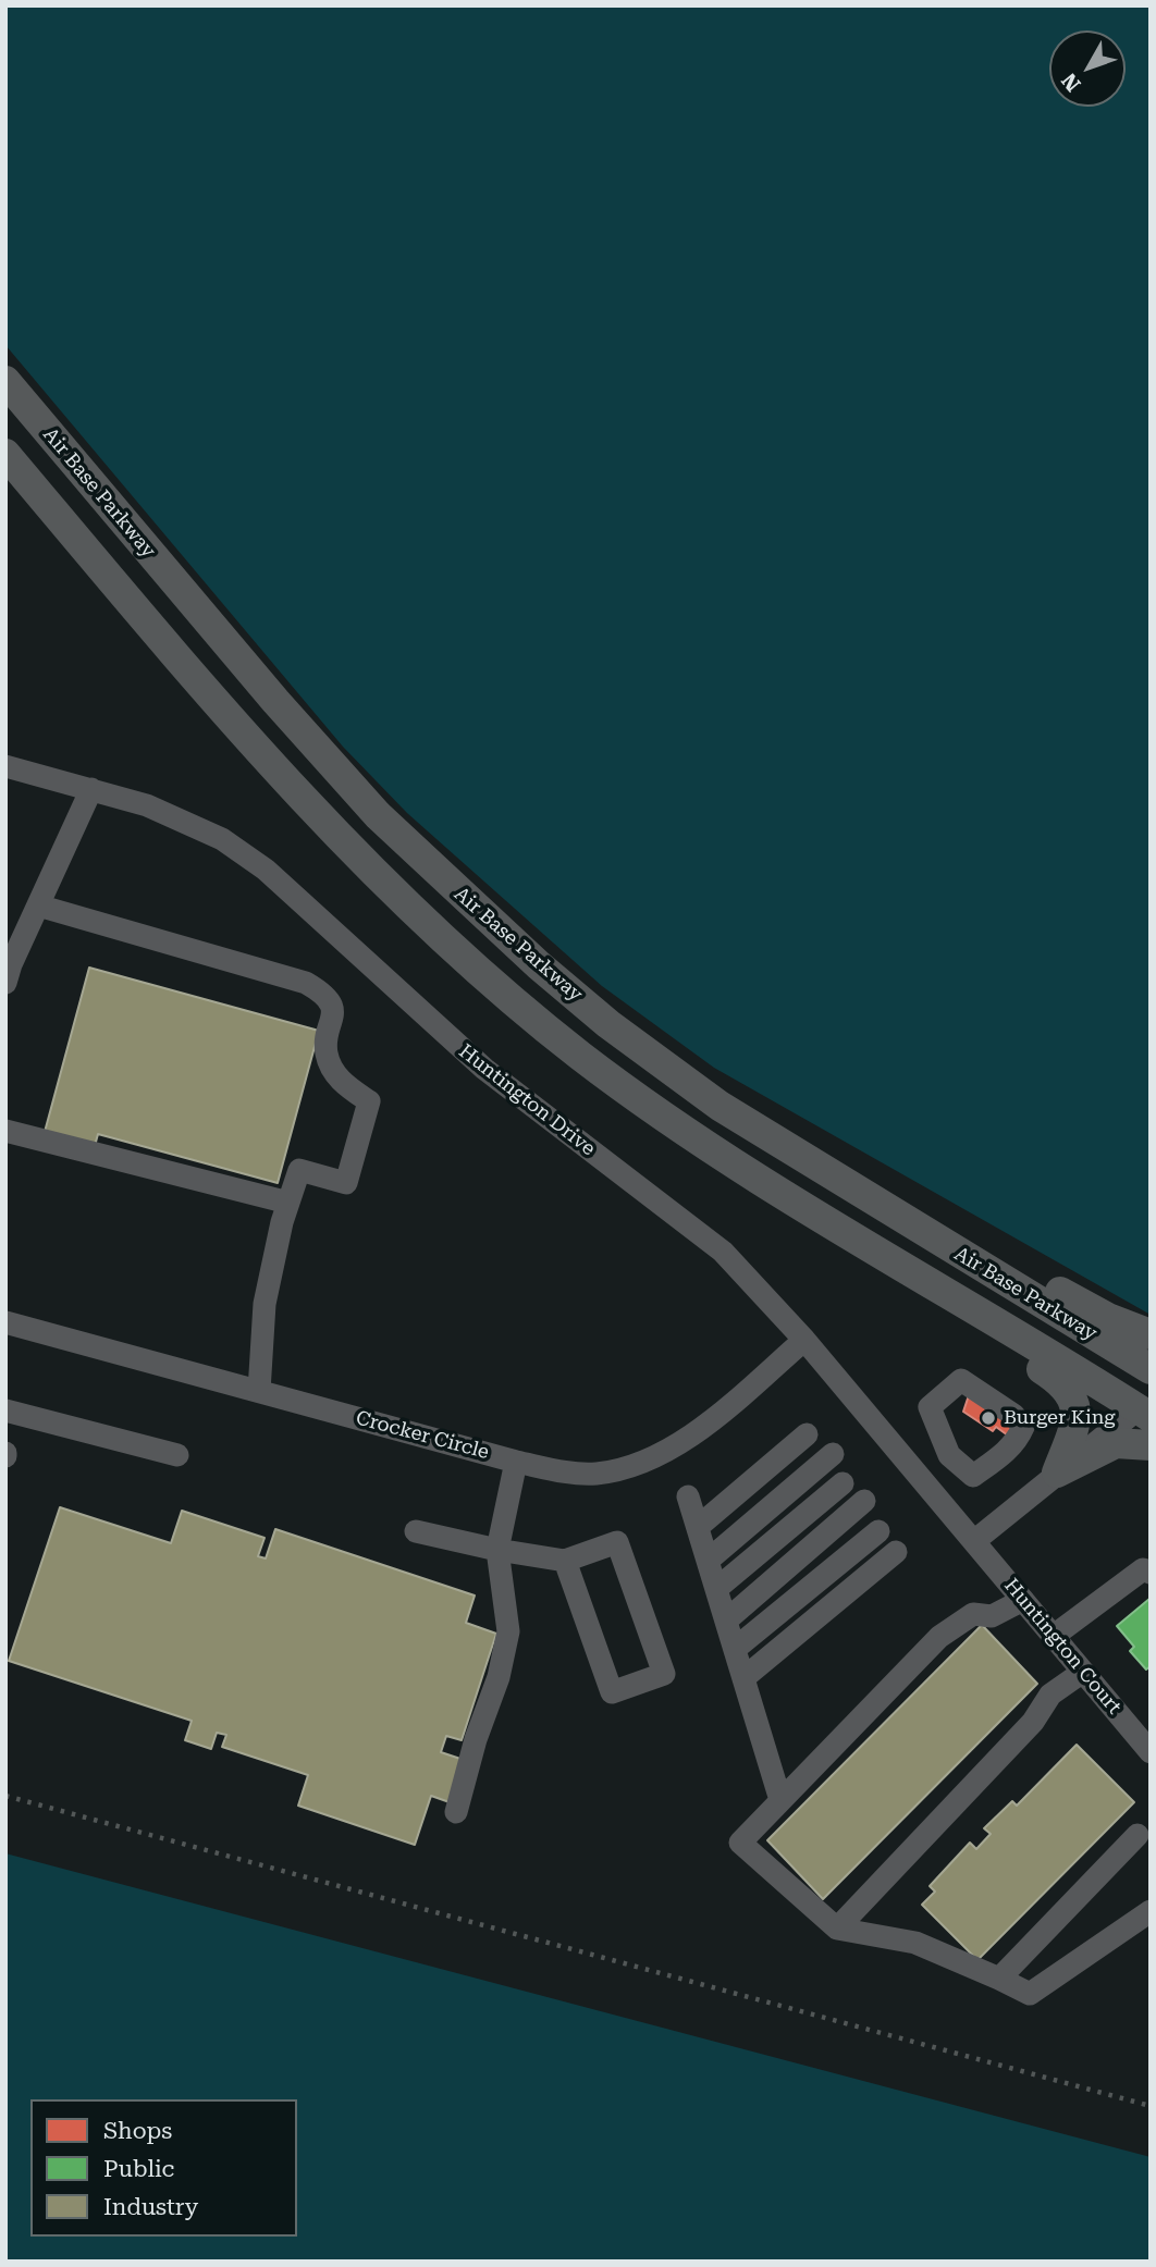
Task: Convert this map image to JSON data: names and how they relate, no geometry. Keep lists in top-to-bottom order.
{
  "streets": {
    "main road": ["Air Base Parkway"],
    "street": ["Huntington Drive", "Crocker Circle", "Huntington Court"]
  },
  "crossings": [
    ["Huntington Drive", "Crocker Circle"],
    ["Huntington Drive", "Huntington Court"]
  ],
  "places": ["Burger King"],
  "legend": ["Shops", "Public", "Industry"],
  "north": "bottom left"
}
